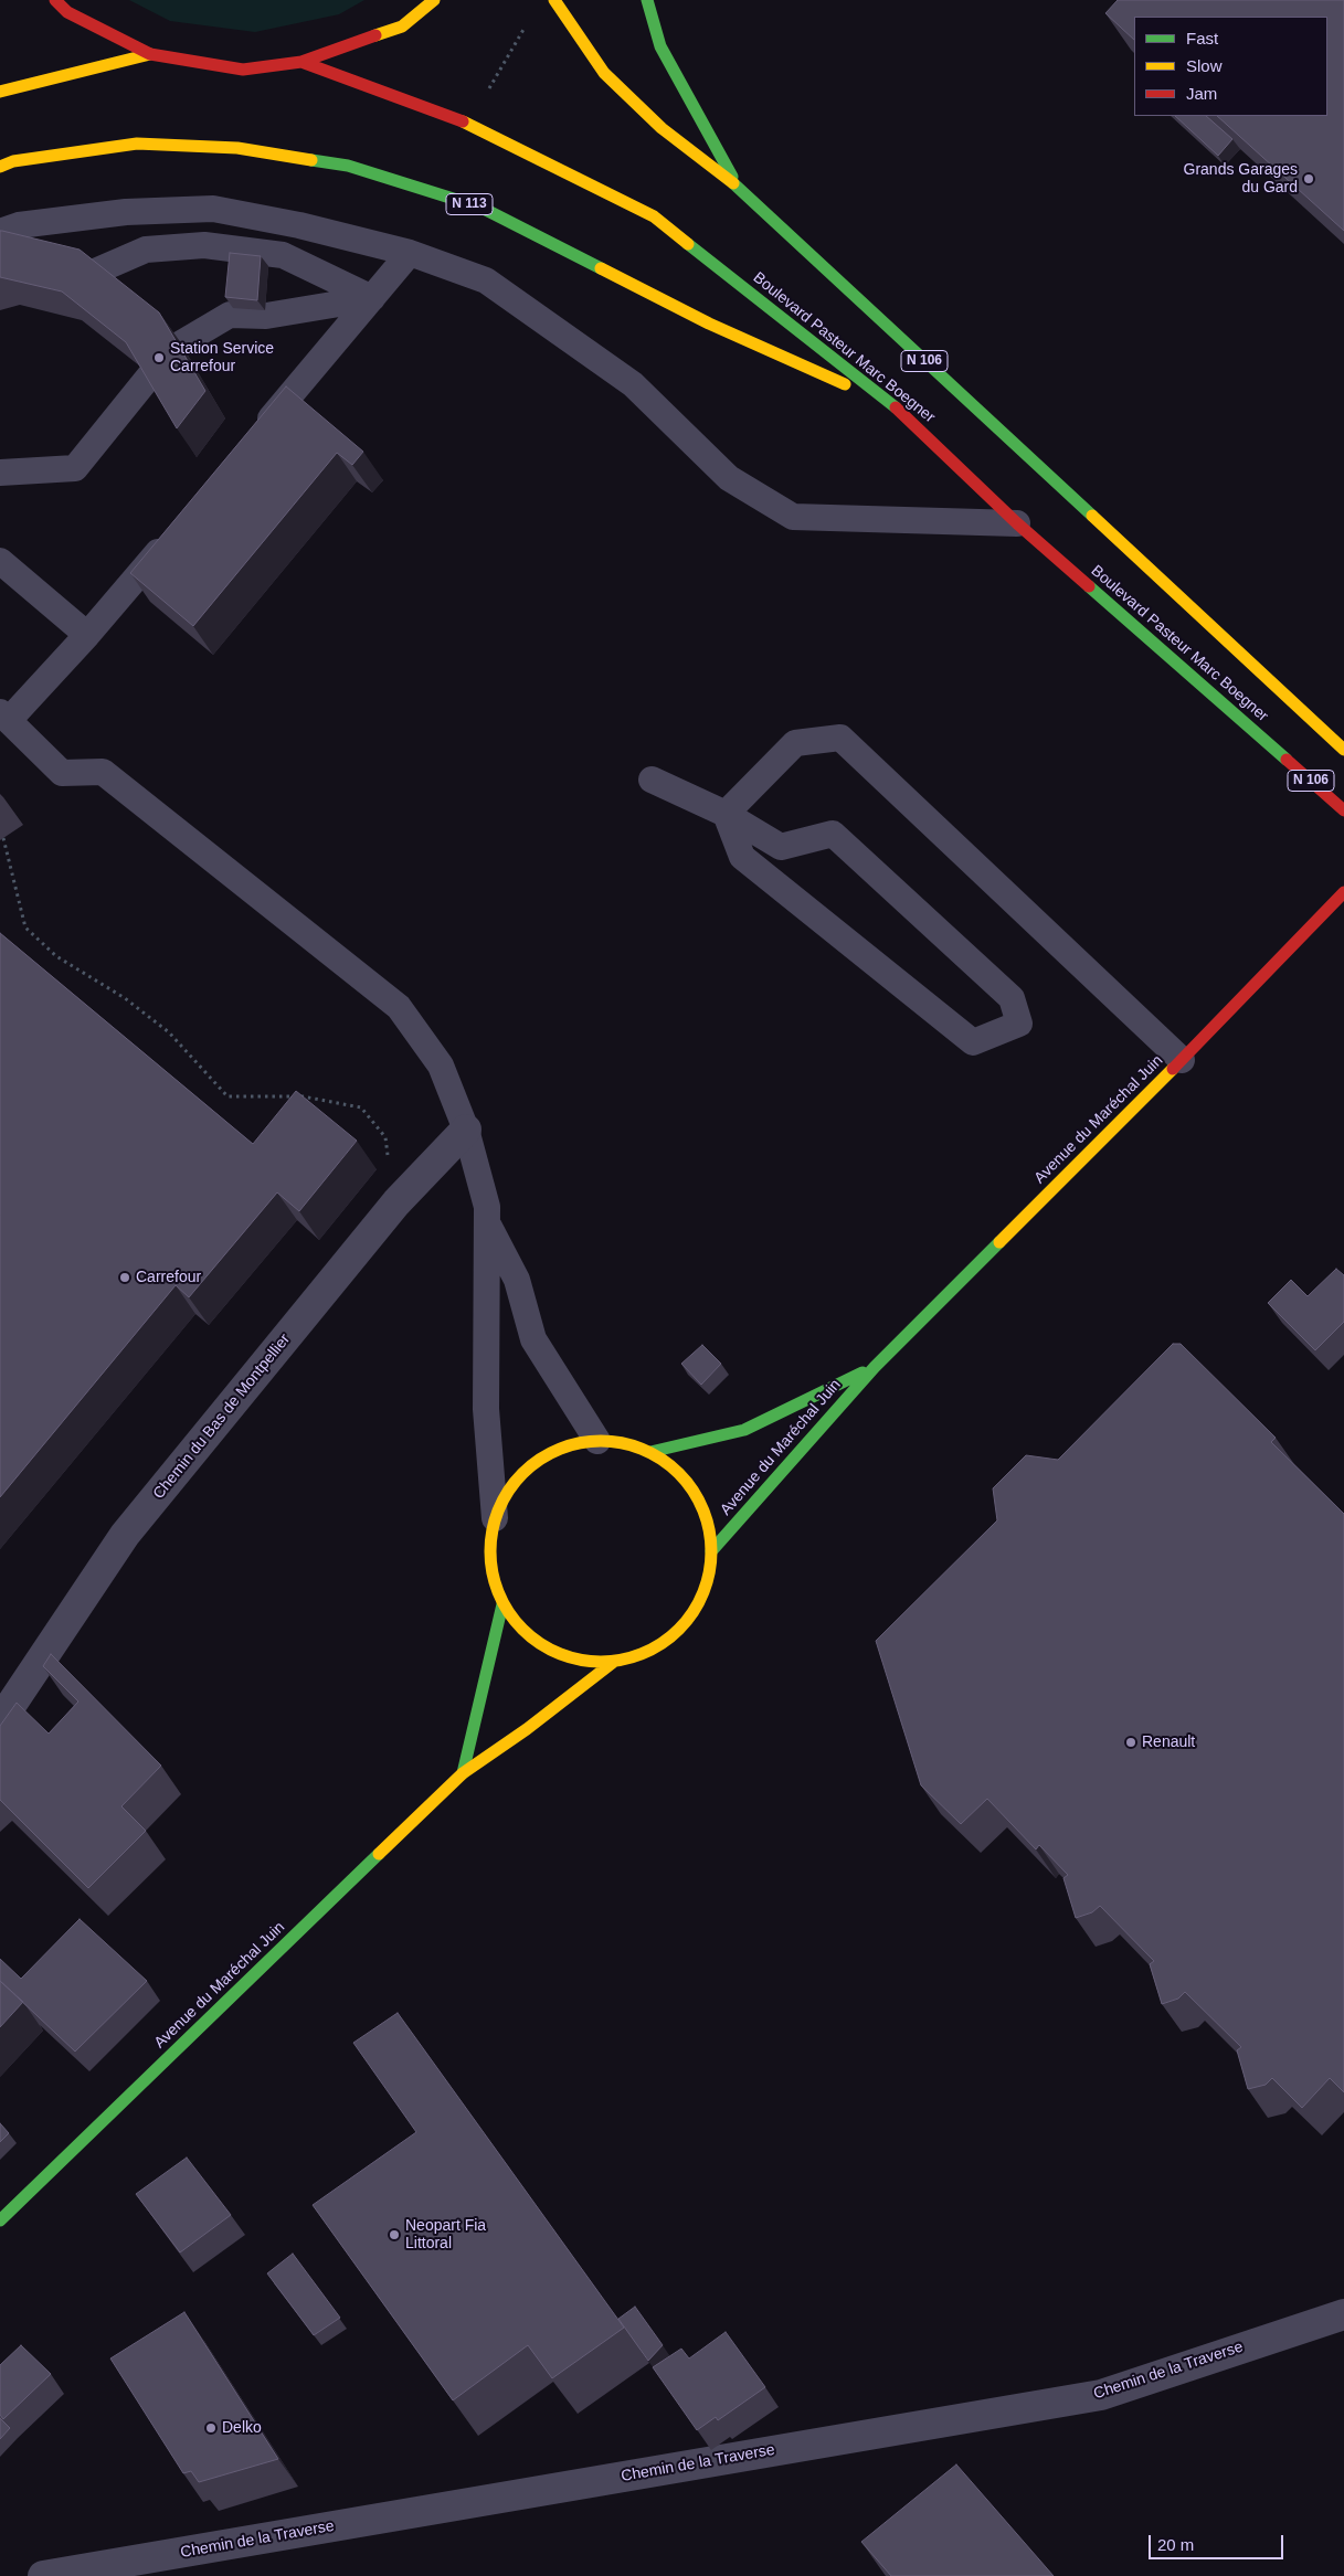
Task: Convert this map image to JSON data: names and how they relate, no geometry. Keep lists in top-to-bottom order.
{
  "streets": {
    "main road": [
      "N 113",
      "Boulevard Pasteur Marc Boegner",
      "N 106",
      "Avenue du Maréchal Juin"
    ],
    "street": ["Chemin du Bas de Montpellier", "Chemin de la Traverse"]
  },
  "crossings": [
    ["N 113", "Boulevard Pasteur Marc Boegner"]
  ],
  "places": [
    "Grands Garages du Gard",
    "Station Service Carrefour",
    "Carrefour",
    "Renault",
    "Neopart Fia Littoral",
    "Delko"
  ],
  "legend": ["Fast", "Slow", "Jam"],
  "scale_bar": "20 m"
}
